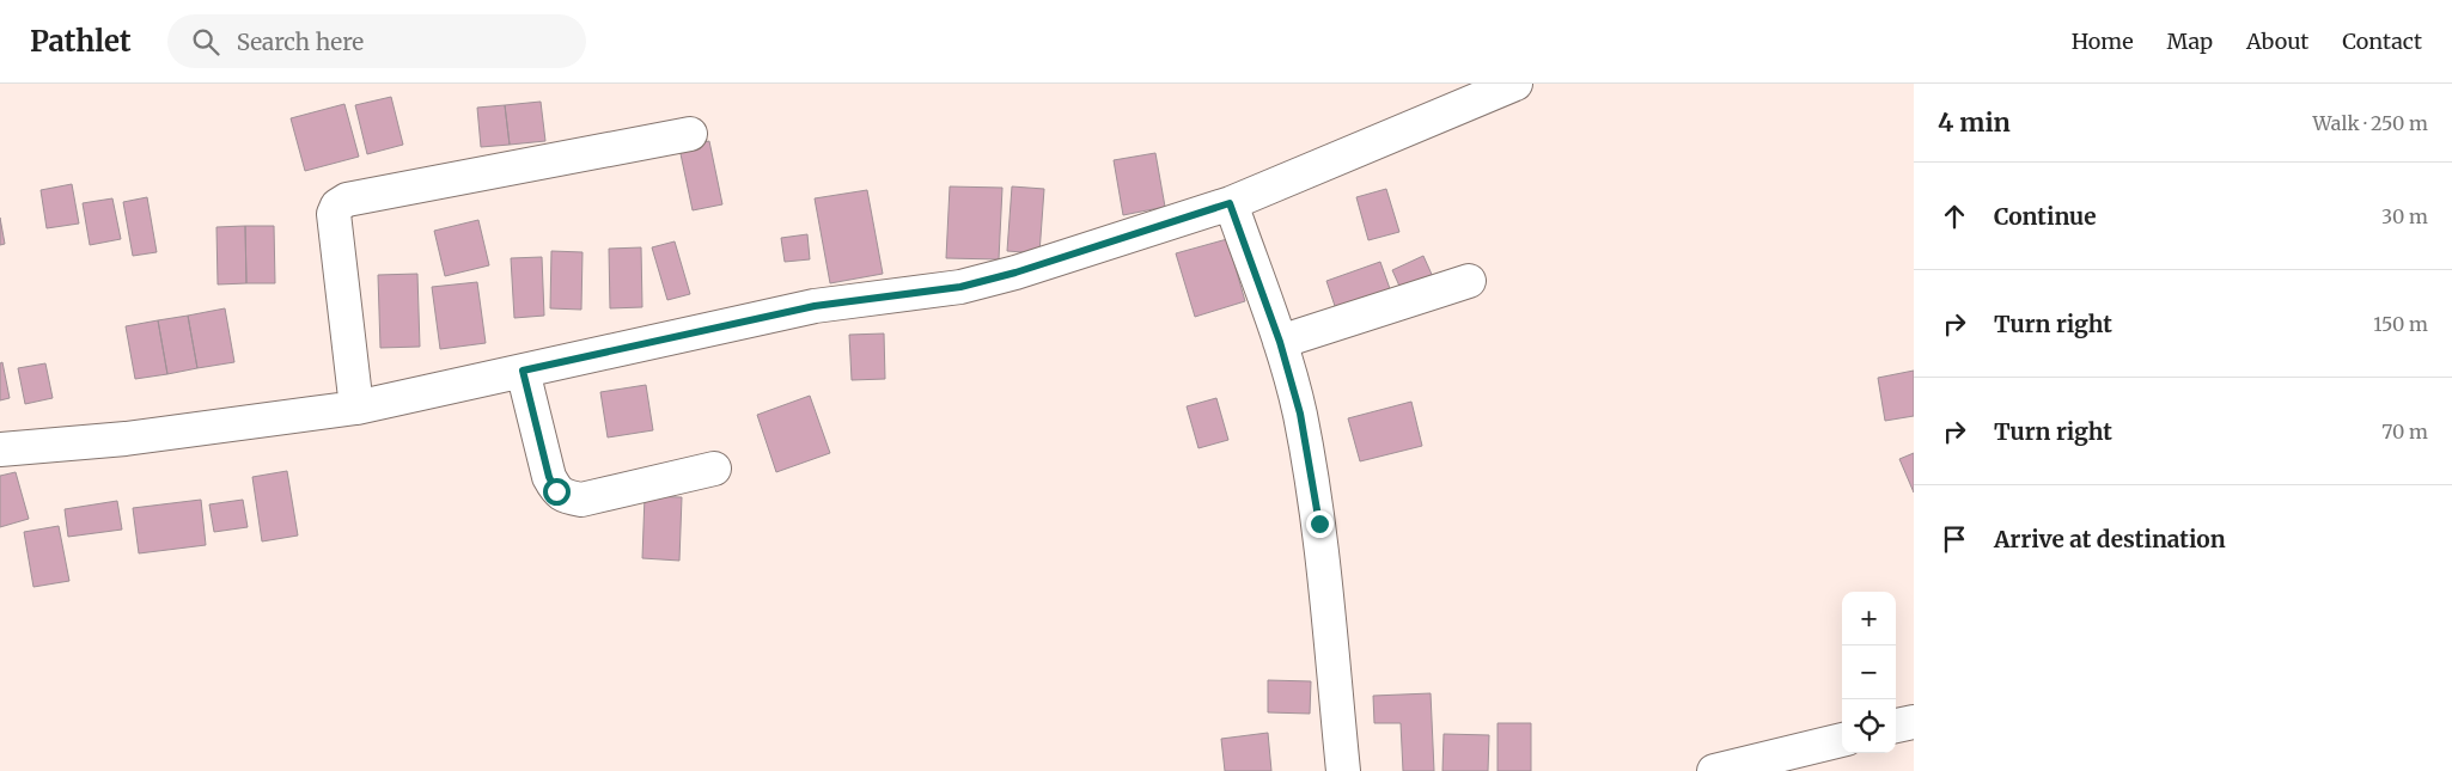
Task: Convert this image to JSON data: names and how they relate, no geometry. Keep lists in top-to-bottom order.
{
  "page": {
    "header": "Pathlet",
    "search": "Search here",
    "nav": [
      "Home",
      "Map",
      "About",
      "Contact"
    ],
    "heading": ["4 min", "Walk · 250 m"],
    "list": [
      ["Continue", "30 m"],
      ["Turn right", "150 m"],
      ["Turn right", "70 m"],
      "Arrive at destination"
    ],
    "map_buttons": ["+", "−"]
  }
}
